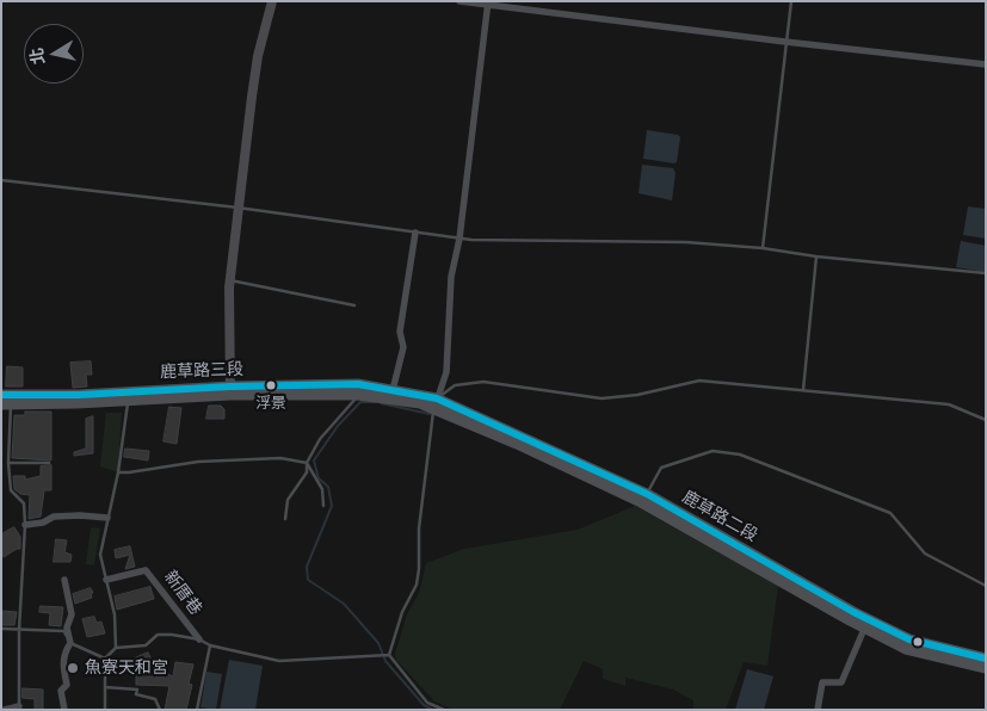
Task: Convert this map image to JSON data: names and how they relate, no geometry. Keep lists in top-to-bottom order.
{
  "streets": {
    "main road": ["鹿草路三段", "鹿草路二段"],
    "street": ["新厝巷"]
  },
  "crossings": [
    ["鹿草路三段", "鹿草路二段"]
  ],
  "places": ["浮景", "魚寮天和宮"],
  "north": "left"
}
